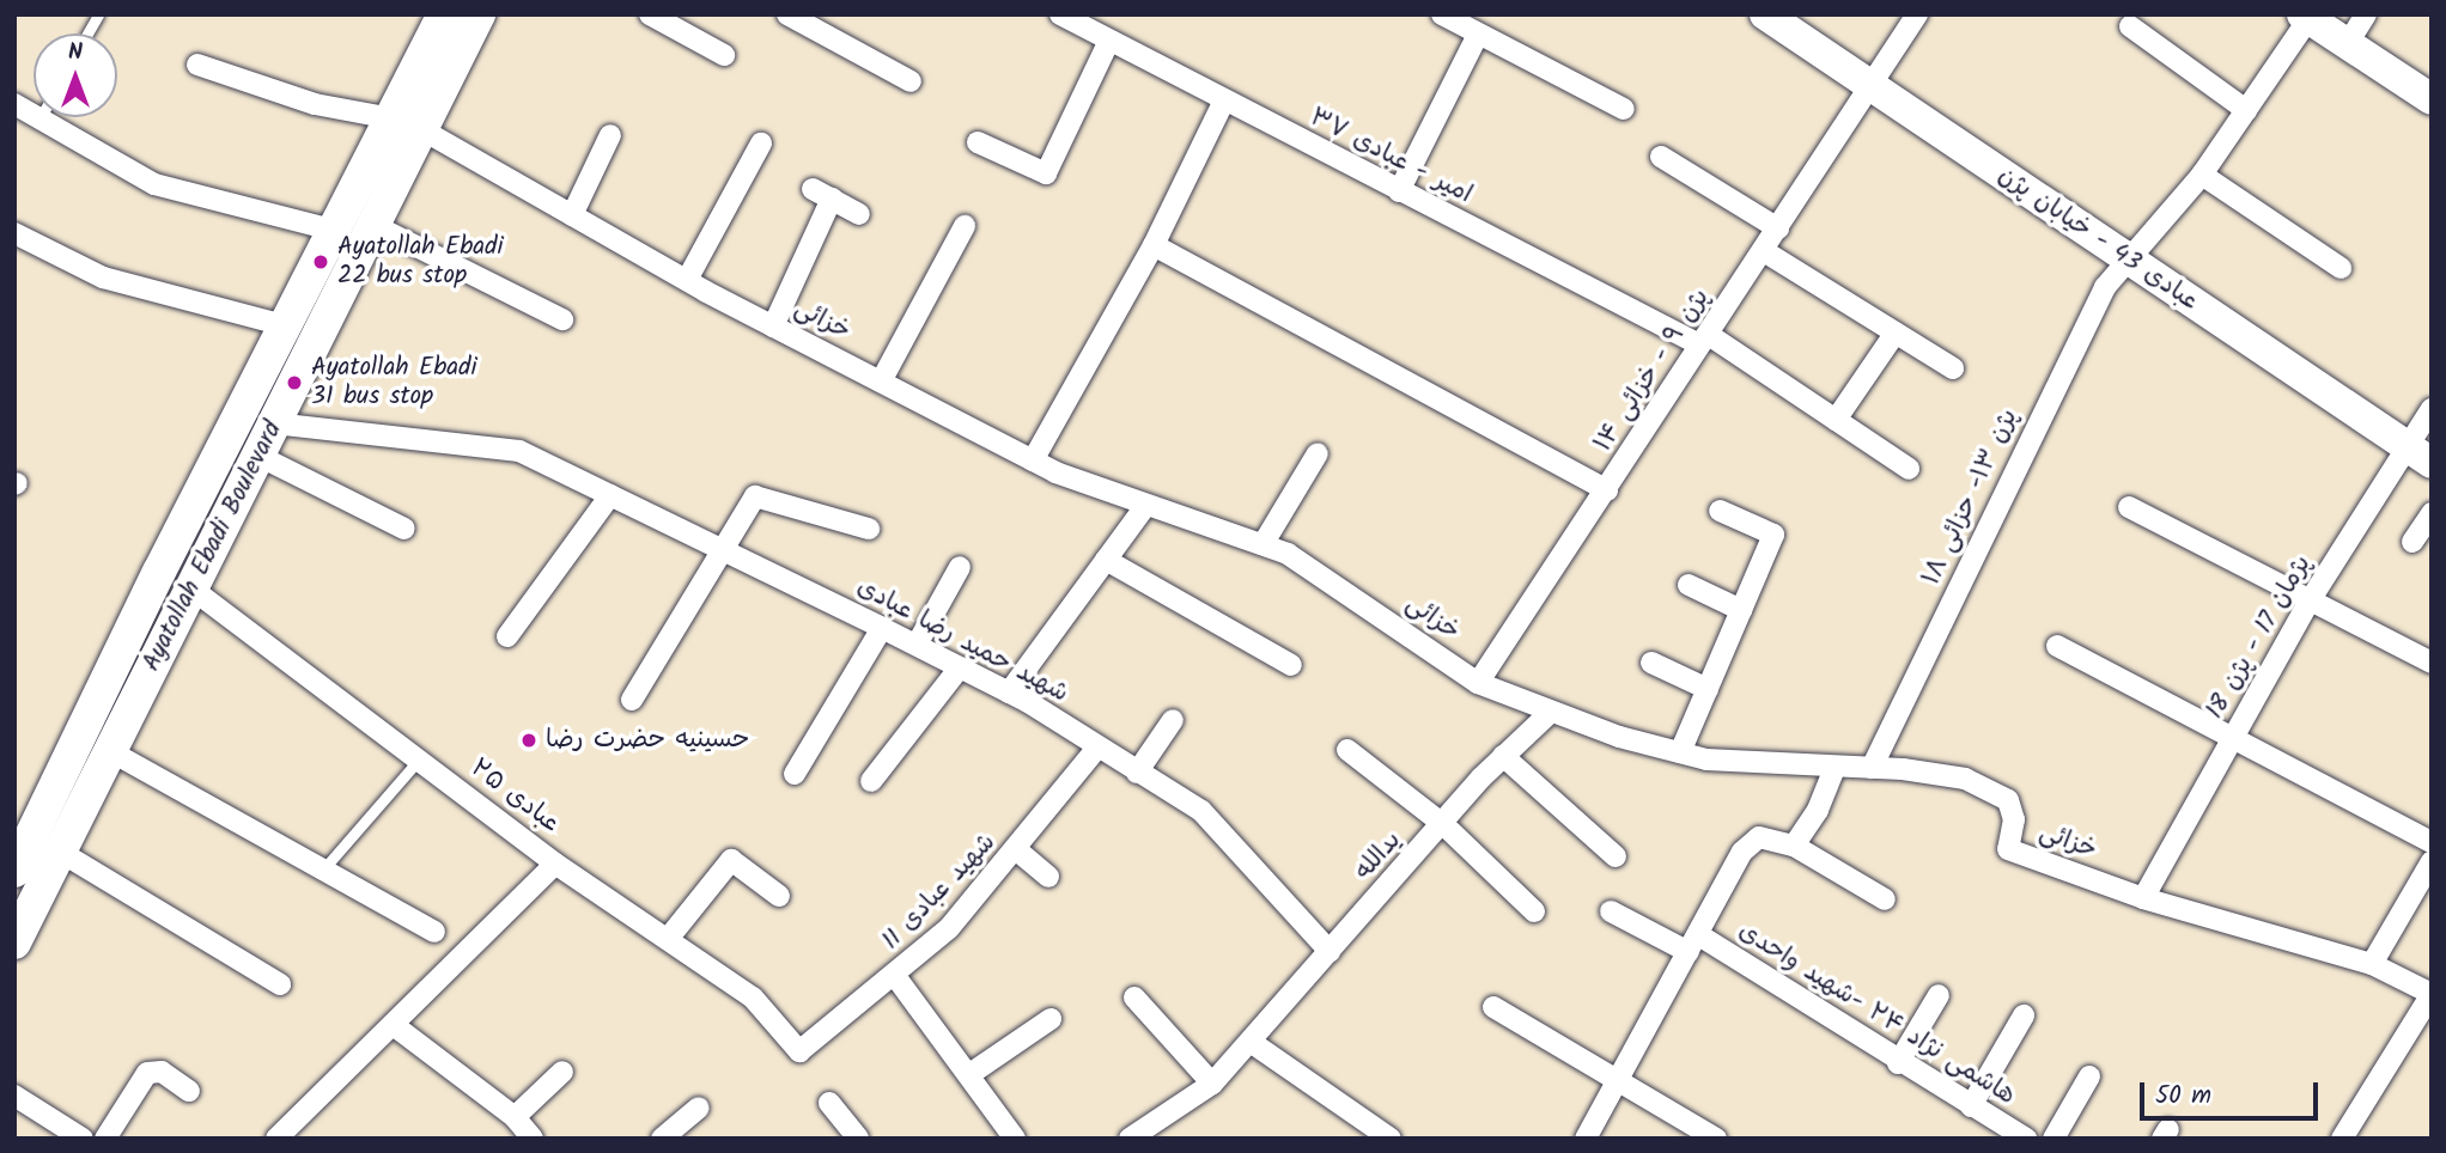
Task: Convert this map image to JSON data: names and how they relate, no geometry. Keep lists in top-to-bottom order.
{
  "streets": {
    "main road": ["Ayatollah Ebadi Boulevard"],
    "street": [
      "امیر - عبادی ۳۷",
      "عبادی 43 - خیابان پژن",
      "خزائی",
      "پژن ۹ - خزائی ۱۴",
      "پژن ۱۳- حزائی ۱۸",
      "پژمان 17 - پژن 18",
      "شهید حمید رضا عبادی",
      "عبادی ۲۵",
      "یدالله",
      "شهید عبادی 11",
      "هاشمی نژاد ۲۴ -شهید واحدی"
    ]
  },
  "crossings": [
    ["امیر - عبادی ۳۷", "پژن ۹ - خزائی ۱۴"],
    ["عبادی 43 - خیابان پژن", "پژن ۹ - خزائی ۱۴"],
    ["عبادی 43 - خیابان پژن", "پژن ۱۳- حزائی ۱۸"],
    ["عبادی 43 - خیابان پژن", "پژمان 17 - پژن 18"],
    ["خزائی", "پژن ۹ - خزائی ۱۴"],
    ["خزائی", "پژن ۱۳- حزائی ۱۸"],
    ["خزائی", "Ayatollah Ebadi Boulevard"],
    ["خزائی", "پژمان 17 - پژن 18"],
    ["خزائی", "یدالله"],
    ["Ayatollah Ebadi Boulevard", "شهید حمید رضا عبادی"],
    ["Ayatollah Ebadi Boulevard", "عبادی ۲۵"],
    ["شهید حمید رضا عبادی", "یدالله"],
    ["شهید حمید رضا عبادی", "شهید عبادی 11"],
    ["عبادی ۲۵", "شهید عبادی 11"]
  ],
  "places": ["Ayatollah Ebadi 22 bus stop", "Ayatollah Ebadi 31 bus stop", "حسینیه حضرت رضا"],
  "scale_bar": "50 m",
  "north": "top"
}
